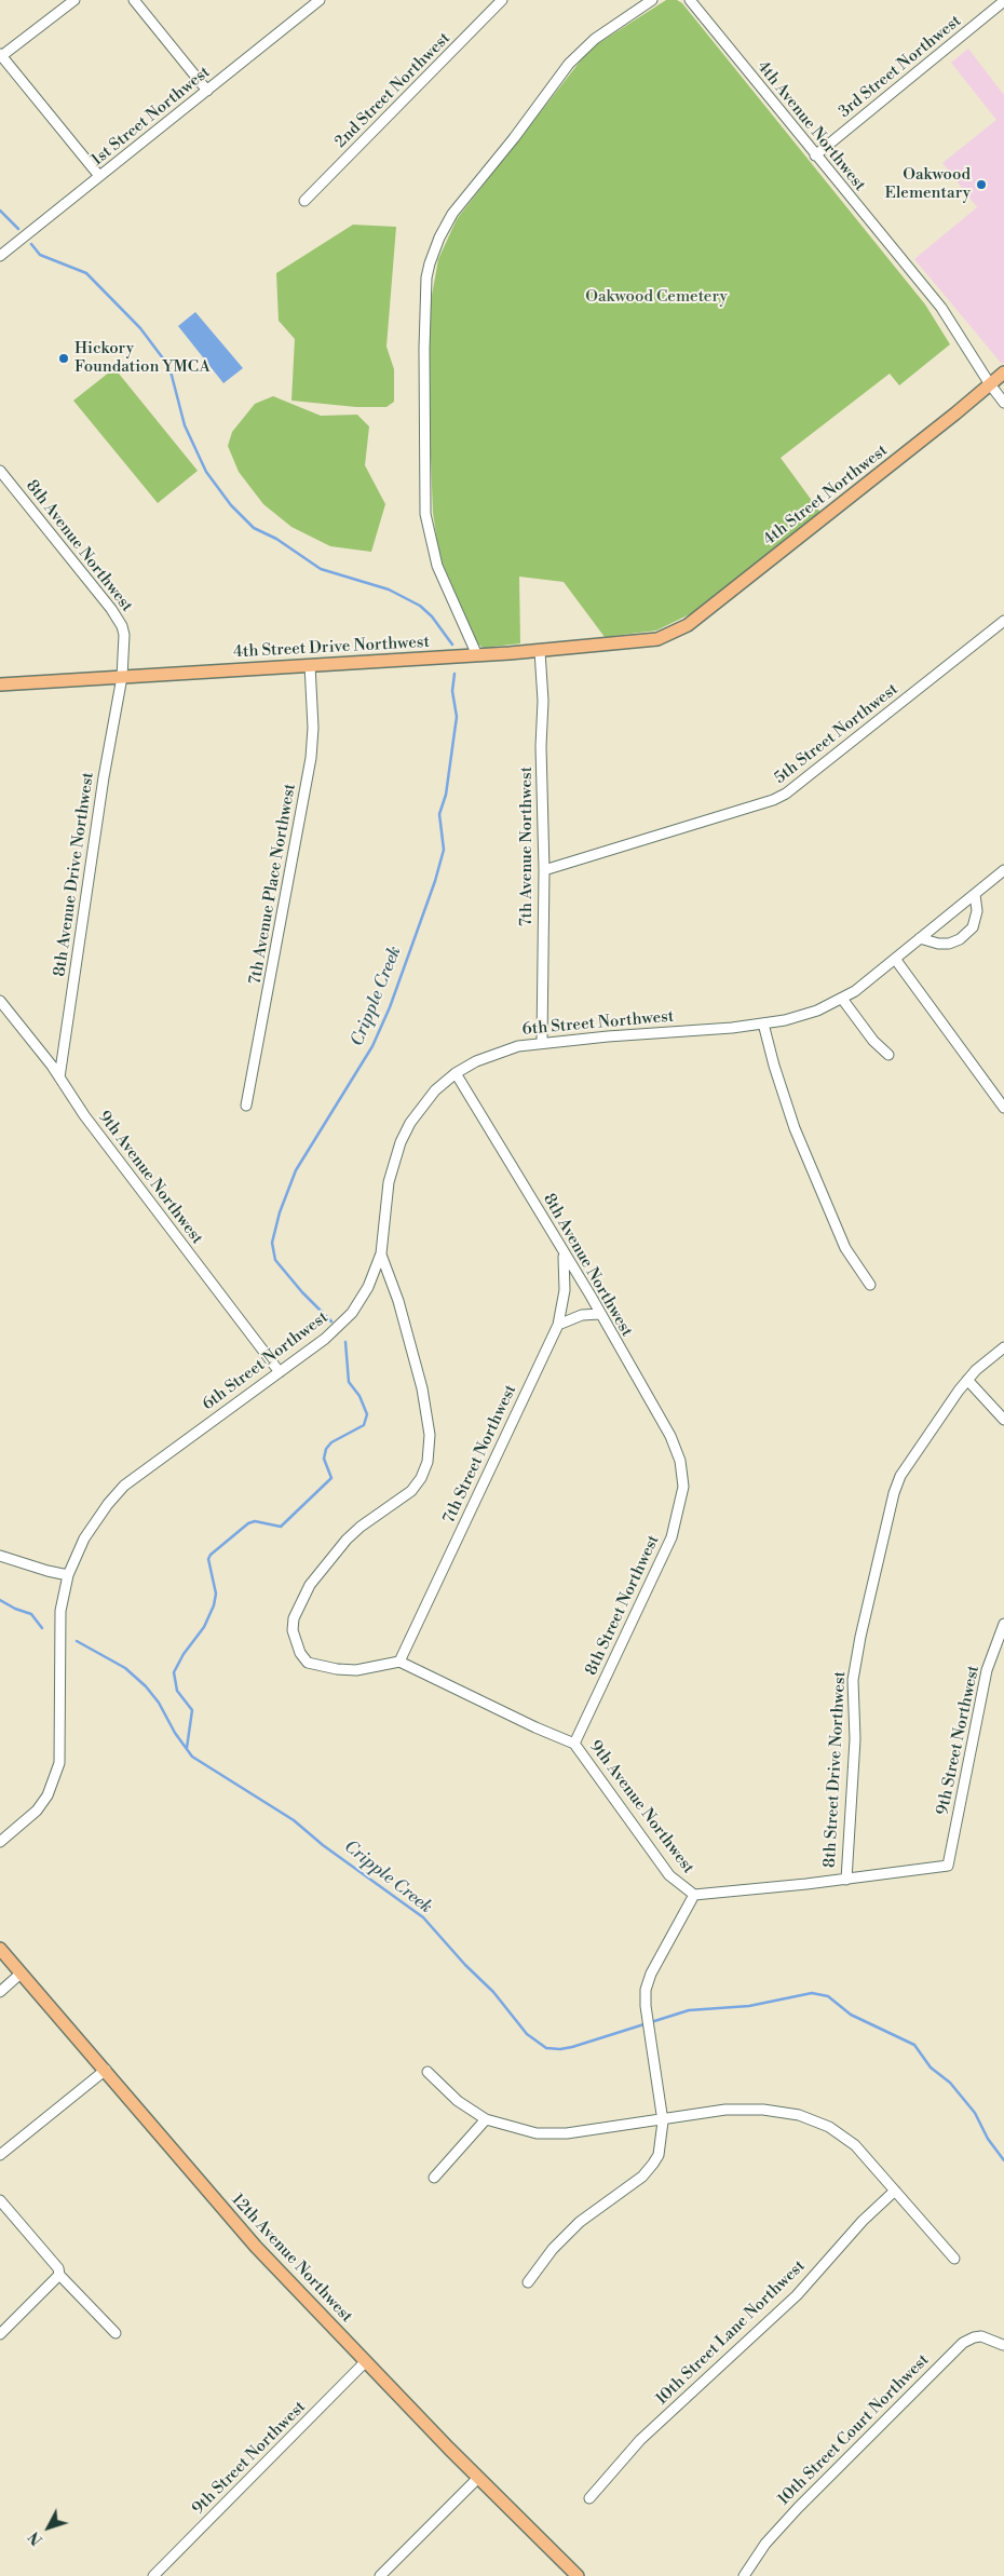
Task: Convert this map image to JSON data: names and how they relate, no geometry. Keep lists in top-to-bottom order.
{
  "streets": {
    "main road": ["4th Street Northwest", "4th Street Drive Northwest", "12th Avenue Northwest"],
    "street": [
      "3rd Street Northwest",
      "2nd Street Northwest",
      "1st Street Northwest",
      "4th Avenue Northwest",
      "8th Avenue Northwest",
      "5th Street Northwest",
      "7th Avenue Northwest",
      "8th Avenue Drive Northwest",
      "7th Avenue Place Northwest",
      "6th Street Northwest",
      "9th Avenue Northwest",
      "7th Street Northwest",
      "8th Street Northwest",
      "9th Street Northwest",
      "8th Street Drive Northwest",
      "10th Street Lane Northwest",
      "10th Street Court Northwest"
    ]
  },
  "crossings": [
    ["3rd Street Northwest", "4th Avenue Northwest"],
    ["4th Avenue Northwest", "4th Street Northwest"],
    ["4th Street Northwest", "4th Street Drive Northwest"],
    ["8th Avenue Northwest", "4th Street Drive Northwest"],
    ["8th Avenue Northwest", "8th Avenue Drive Northwest"],
    ["8th Avenue Northwest", "6th Street Northwest"],
    ["8th Avenue Northwest", "7th Street Northwest"],
    ["8th Avenue Northwest", "8th Street Northwest"],
    ["4th Street Drive Northwest", "7th Avenue Northwest"],
    ["4th Street Drive Northwest", "8th Avenue Drive Northwest"],
    ["4th Street Drive Northwest", "7th Avenue Place Northwest"],
    ["5th Street Northwest", "7th Avenue Northwest"],
    ["7th Avenue Northwest", "6th Street Northwest"],
    ["8th Avenue Drive Northwest", "9th Avenue Northwest"],
    ["6th Street Northwest", "9th Avenue Northwest"],
    ["9th Avenue Northwest", "7th Street Northwest"],
    ["9th Avenue Northwest", "8th Street Northwest"],
    ["9th Avenue Northwest", "9th Street Northwest"],
    ["9th Avenue Northwest", "8th Street Drive Northwest"],
    ["9th Street Northwest", "12th Avenue Northwest"]
  ],
  "water": ["Cripple Creek"],
  "parks": ["Oakwood Cemetery"],
  "places": ["Oakwood Elementary", "Hickory Foundation YMCA"],
  "north": "bottom left"
}
